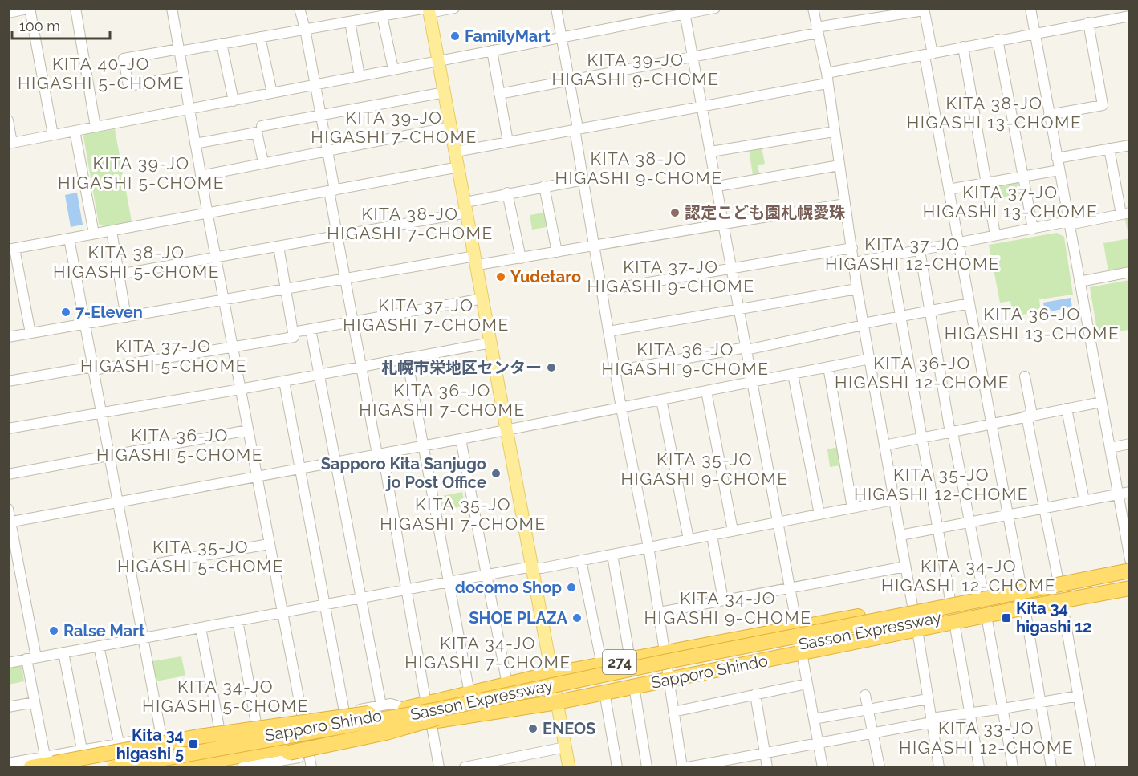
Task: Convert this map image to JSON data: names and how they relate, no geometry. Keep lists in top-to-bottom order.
{
  "streets": {
    "highway": ["Sasson Expressway", "274", "Sapporo Shindo"]
  },
  "crossings": [
    ["Sasson Expressway", "Sapporo Shindo"]
  ],
  "districts": [
    "KITA 39-JO HIGASHI 9-CHOME",
    "KITA 40-JO HIGASHI 5-CHOME",
    "KITA 38-JO HIGASHI 13-CHOME",
    "KITA 39-JO HIGASHI 7-CHOME",
    "KITA 38-JO HIGASHI 9-CHOME",
    "KITA 39-JO HIGASHI 5-CHOME",
    "KITA 37-JO HIGASHI 13-CHOME",
    "KITA 38-JO HIGASHI 7-CHOME",
    "KITA 37-JO HIGASHI 12-CHOME",
    "KITA 38-JO HIGASHI 5-CHOME",
    "KITA 37-JO HIGASHI 9-CHOME",
    "KITA 37-JO HIGASHI 7-CHOME",
    "KITA 36-JO HIGASHI 13-CHOME",
    "KITA 37-JO HIGASHI 5-CHOME",
    "KITA 36-JO HIGASHI 9-CHOME",
    "KITA 36-JO HIGASHI 12-CHOME",
    "KITA 36-JO HIGASHI 7-CHOME",
    "KITA 36-JO HIGASHI 5-CHOME",
    "KITA 35-JO HIGASHI 9-CHOME",
    "KITA 35-JO HIGASHI 12-CHOME",
    "KITA 35-JO HIGASHI 7-CHOME",
    "KITA 35-JO HIGASHI 5-CHOME",
    "KITA 34-JO HIGASHI 12-CHOME",
    "KITA 34-JO HIGASHI 9-CHOME",
    "KITA 34-JO HIGASHI 7-CHOME",
    "KITA 34-JO HIGASHI 5-CHOME",
    "KITA 33-JO HIGASHI 12-CHOME"
  ],
  "places": {
    "other": [
      "FamilyMart",
      "認定こども園札幌愛珠",
      "Yudetaro",
      "7-Eleven",
      "札幌市栄地区センター",
      "Sapporo Kita Sanjugo jo Post Office",
      "docomo Shop",
      "SHOE PLAZA",
      "Ralse Mart",
      "ENEOS"
    ],
    "transit": ["Kita 34 higashi 12", "Kita 34 higashi 5"]
  },
  "scale_bar": "100 m"
}
